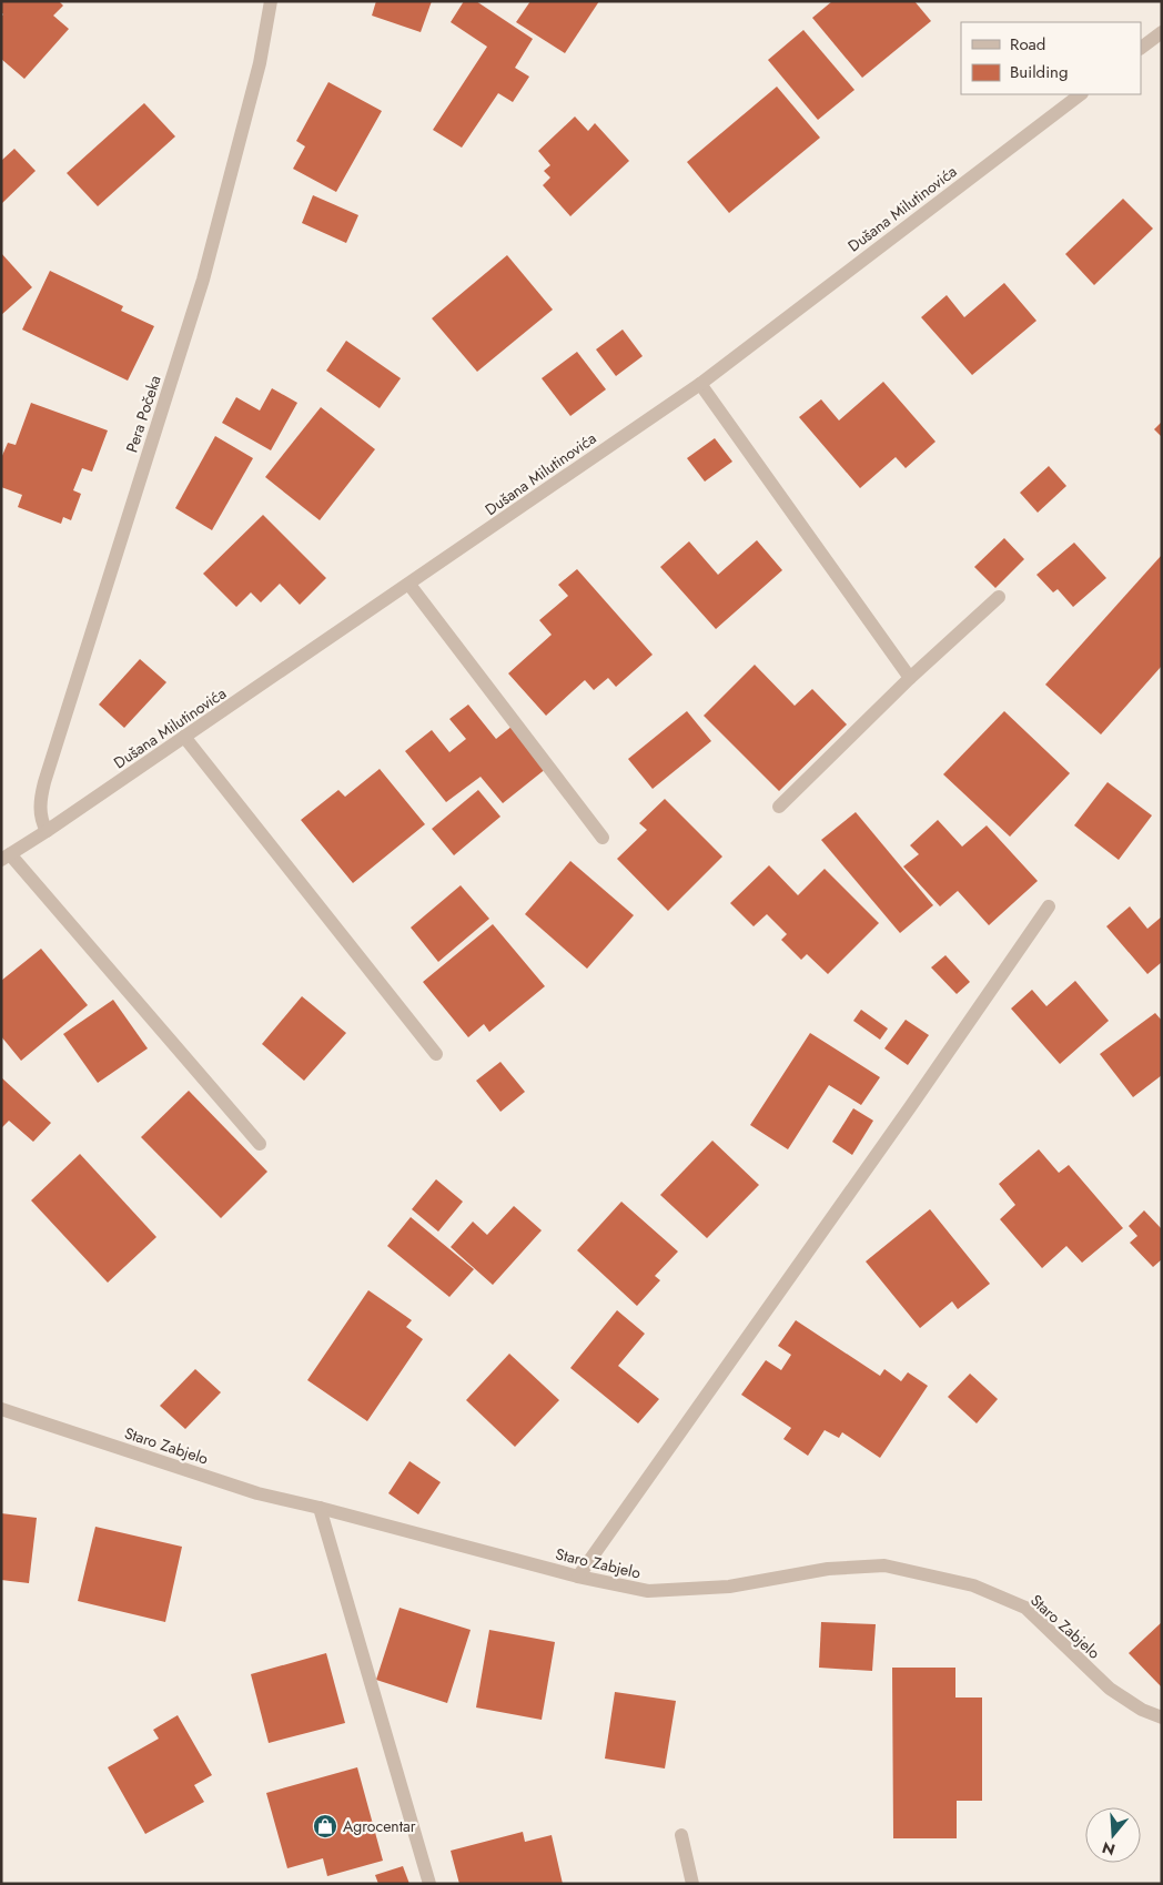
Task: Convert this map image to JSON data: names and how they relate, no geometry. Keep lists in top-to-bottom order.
{
  "streets": {
    "street": ["Dušana Milutinovića", "Pera Počeka", "Staro Zabjelo"]
  },
  "crossings": [
    ["Dušana Milutinovića", "Pera Počeka"]
  ],
  "places": {
    "shop": ["Agrocentar"]
  },
  "legend": ["Road", "Building"],
  "north": "bottom"
}
